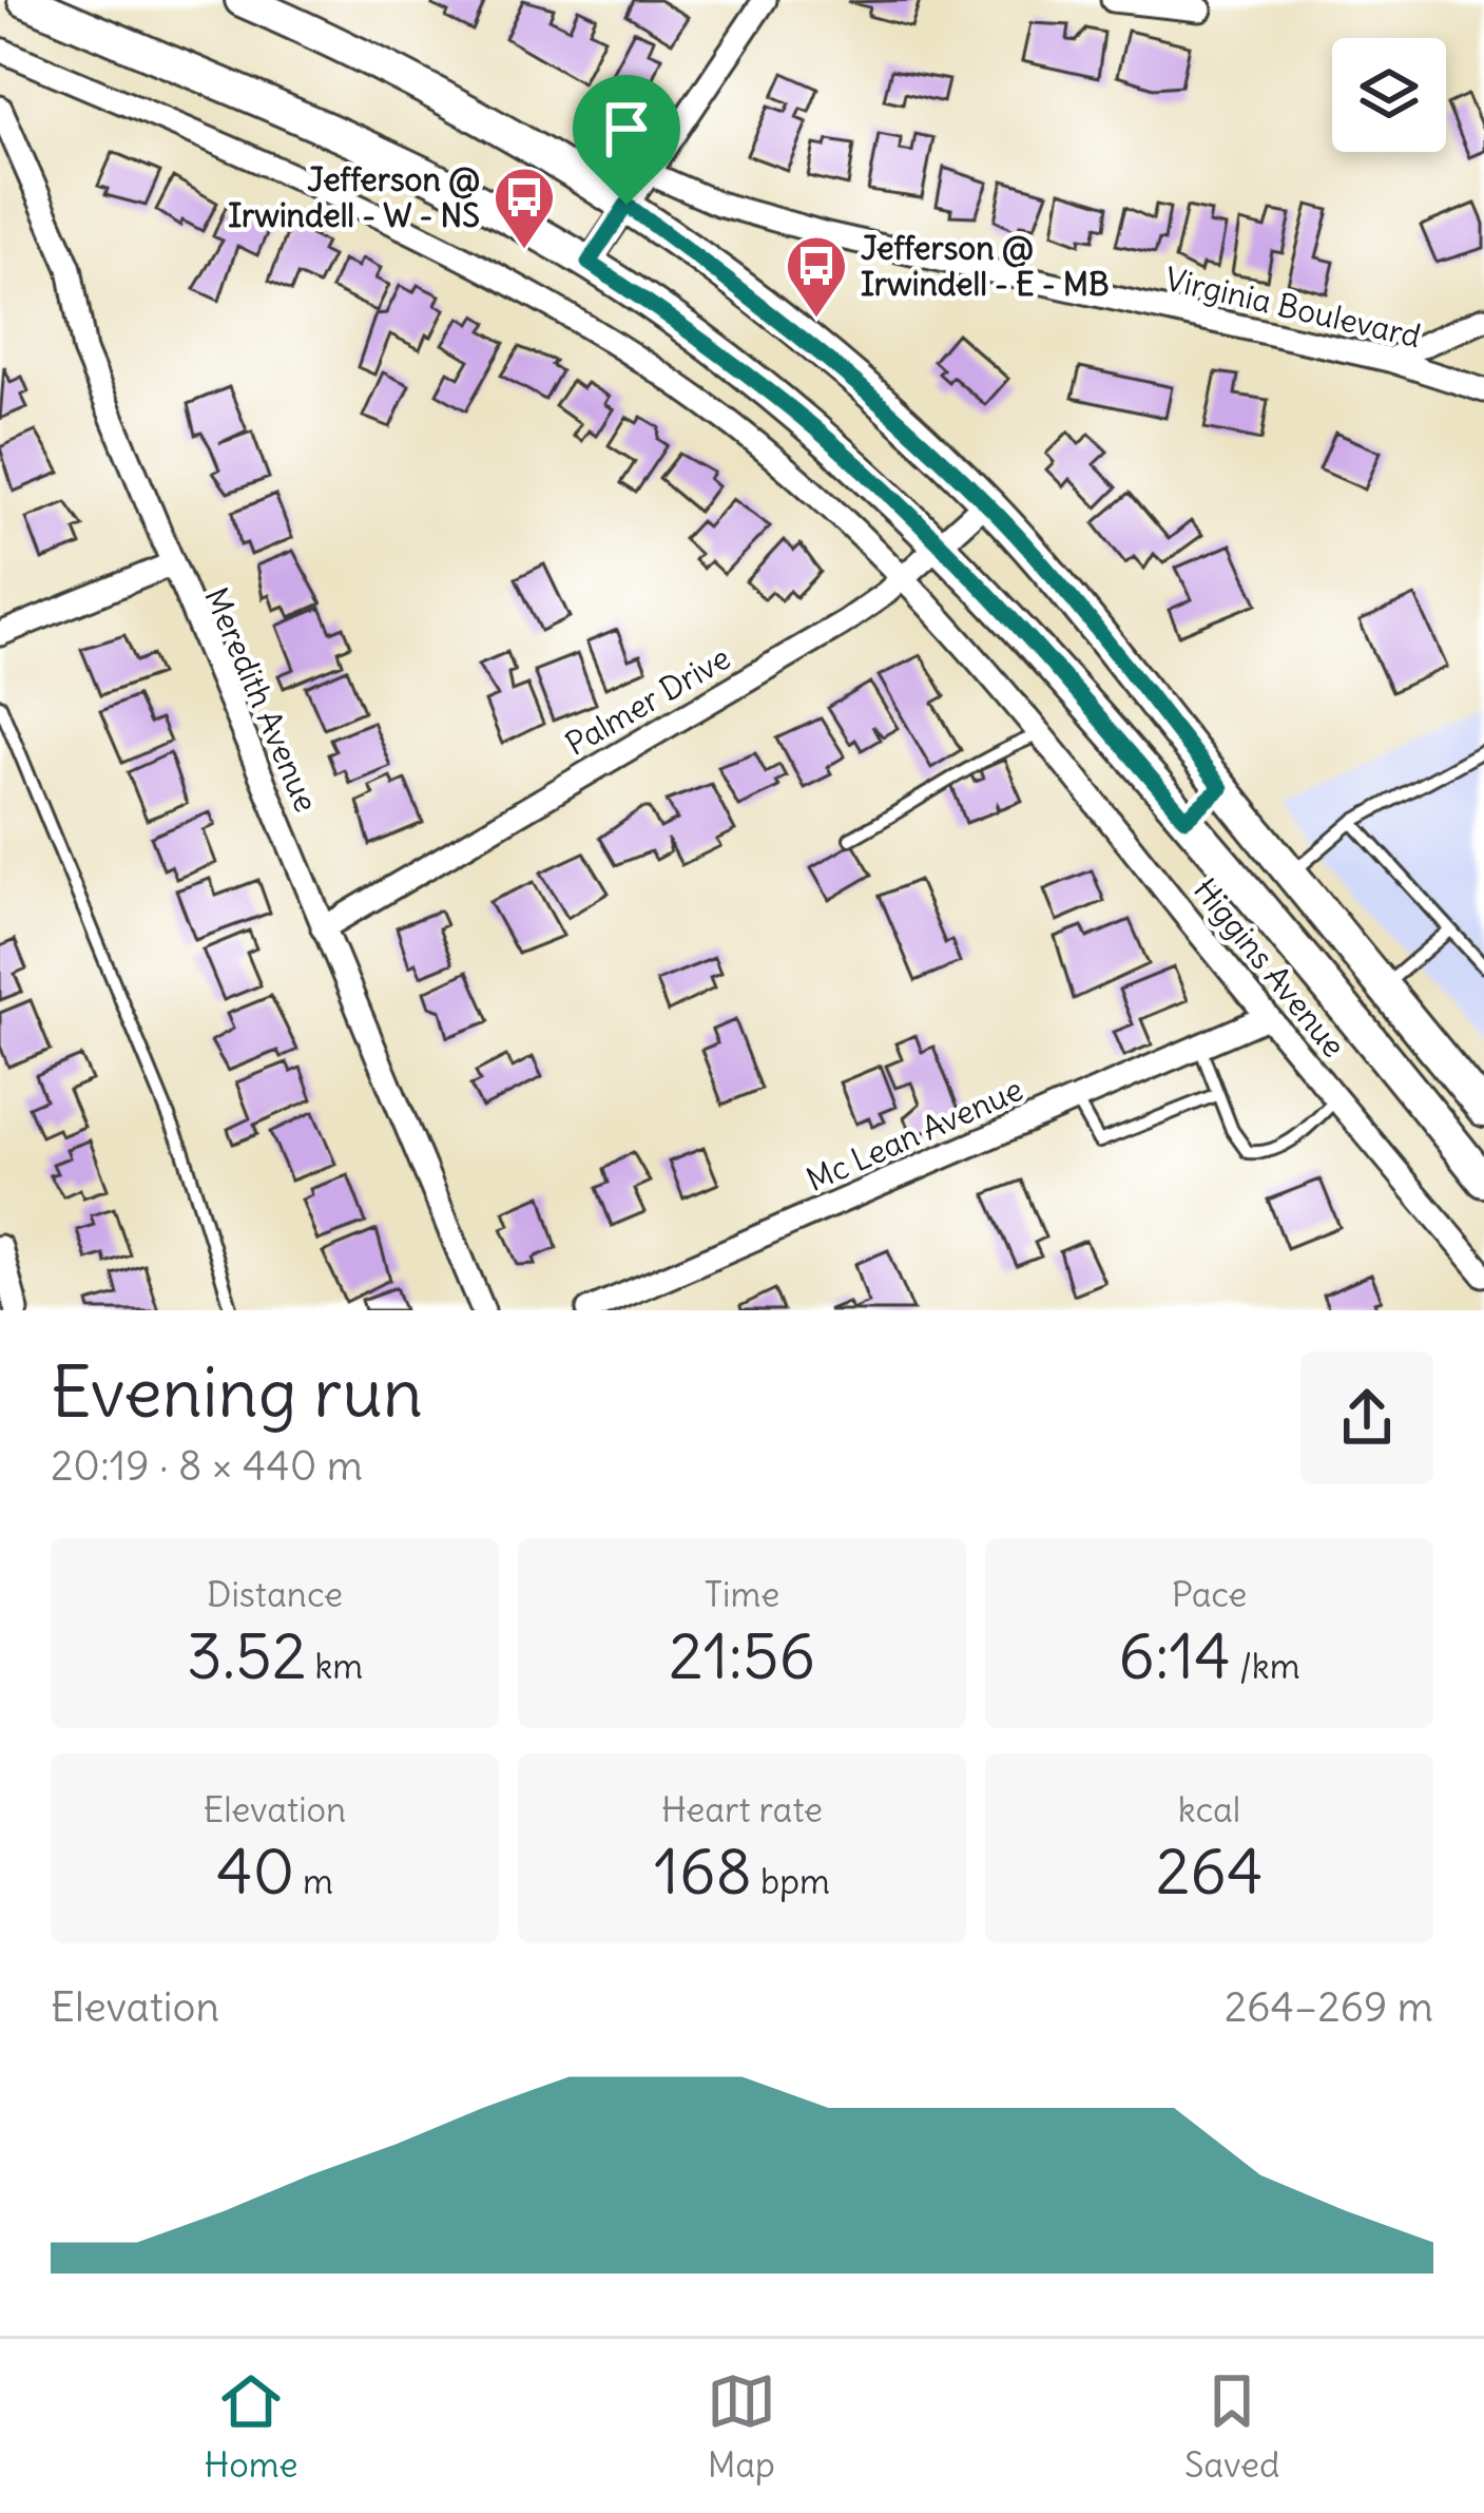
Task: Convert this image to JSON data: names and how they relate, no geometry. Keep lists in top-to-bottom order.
{
  "streets": {
    "street": [
      "Virginia Boulevard",
      "Meredith Avenue",
      "Palmer Drive",
      "Higgins Avenue",
      "Mc Lean Avenue"
    ]
  },
  "crossings": [
    ["Meredith Avenue", "Palmer Drive"],
    ["Palmer Drive", "Higgins Avenue"],
    ["Higgins Avenue", "Mc Lean Avenue"]
  ],
  "places": {
    "bus stop": ["Jefferson @ Irwindell - W - NS", "Jefferson @ Irwindell - E - MB"]
  },
  "page": {
    "heading": ["Evening run", "20:19 · 8 × 440 m"],
    "stats": [
      ["Distance", "3.52 km"],
      ["Time", "21:56"],
      ["Pace", "6:14 /km"],
      ["Elevation", "40 m"],
      ["Heart rate", "168 bpm"],
      ["kcal", "264"]
    ],
    "chart": ["Elevation", "264–269 m"],
    "tabs": ["Home", "Map", "Saved"]
  }
}
